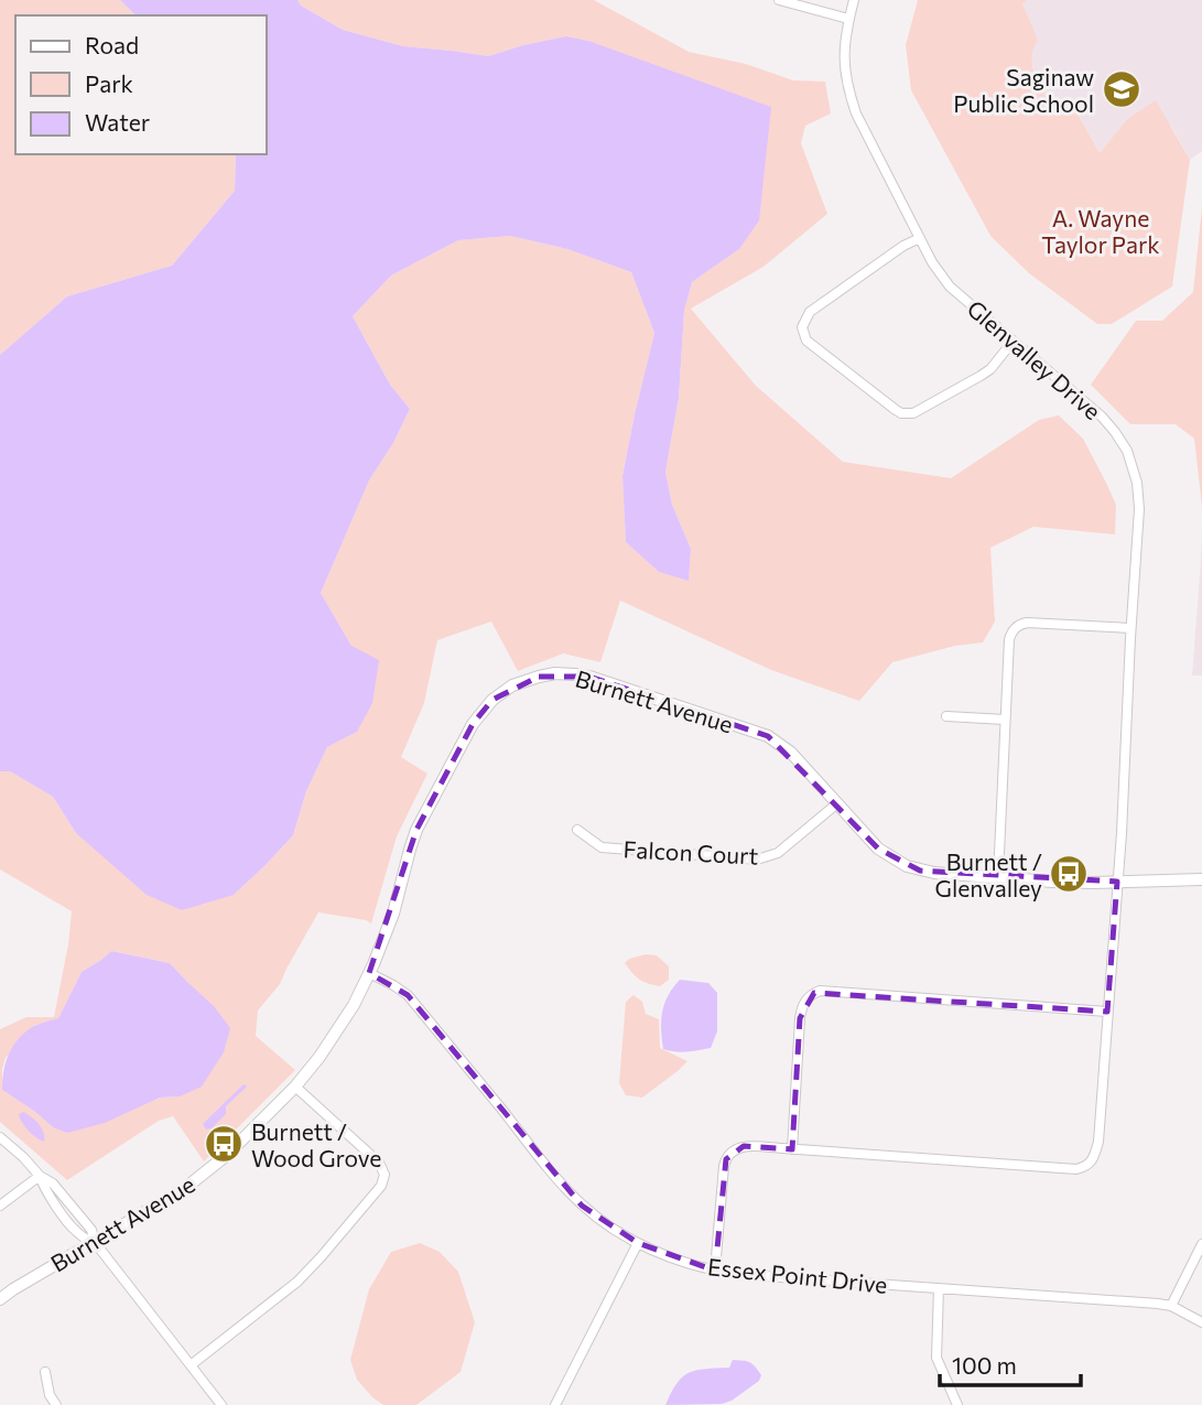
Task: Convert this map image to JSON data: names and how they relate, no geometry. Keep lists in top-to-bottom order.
{
  "streets": {
    "street": [
      "Glenvalley Drive",
      "Burnett Avenue",
      "Falcon Court",
      "Essex Point Drive"
    ]
  },
  "crossings": [
    ["Glenvalley Drive", "Burnett Avenue"],
    ["Burnett Avenue", "Falcon Court"],
    ["Burnett Avenue", "Essex Point Drive"]
  ],
  "parks": ["A. Wayne Taylor Park"],
  "places": {
    "school or university": ["Saginaw Public School"],
    "bus stop": ["Burnett / Glenvalley", "Burnett / Wood Grove"]
  },
  "legend": ["Road", "Park", "Water"],
  "scale_bar": "100 m"
}
